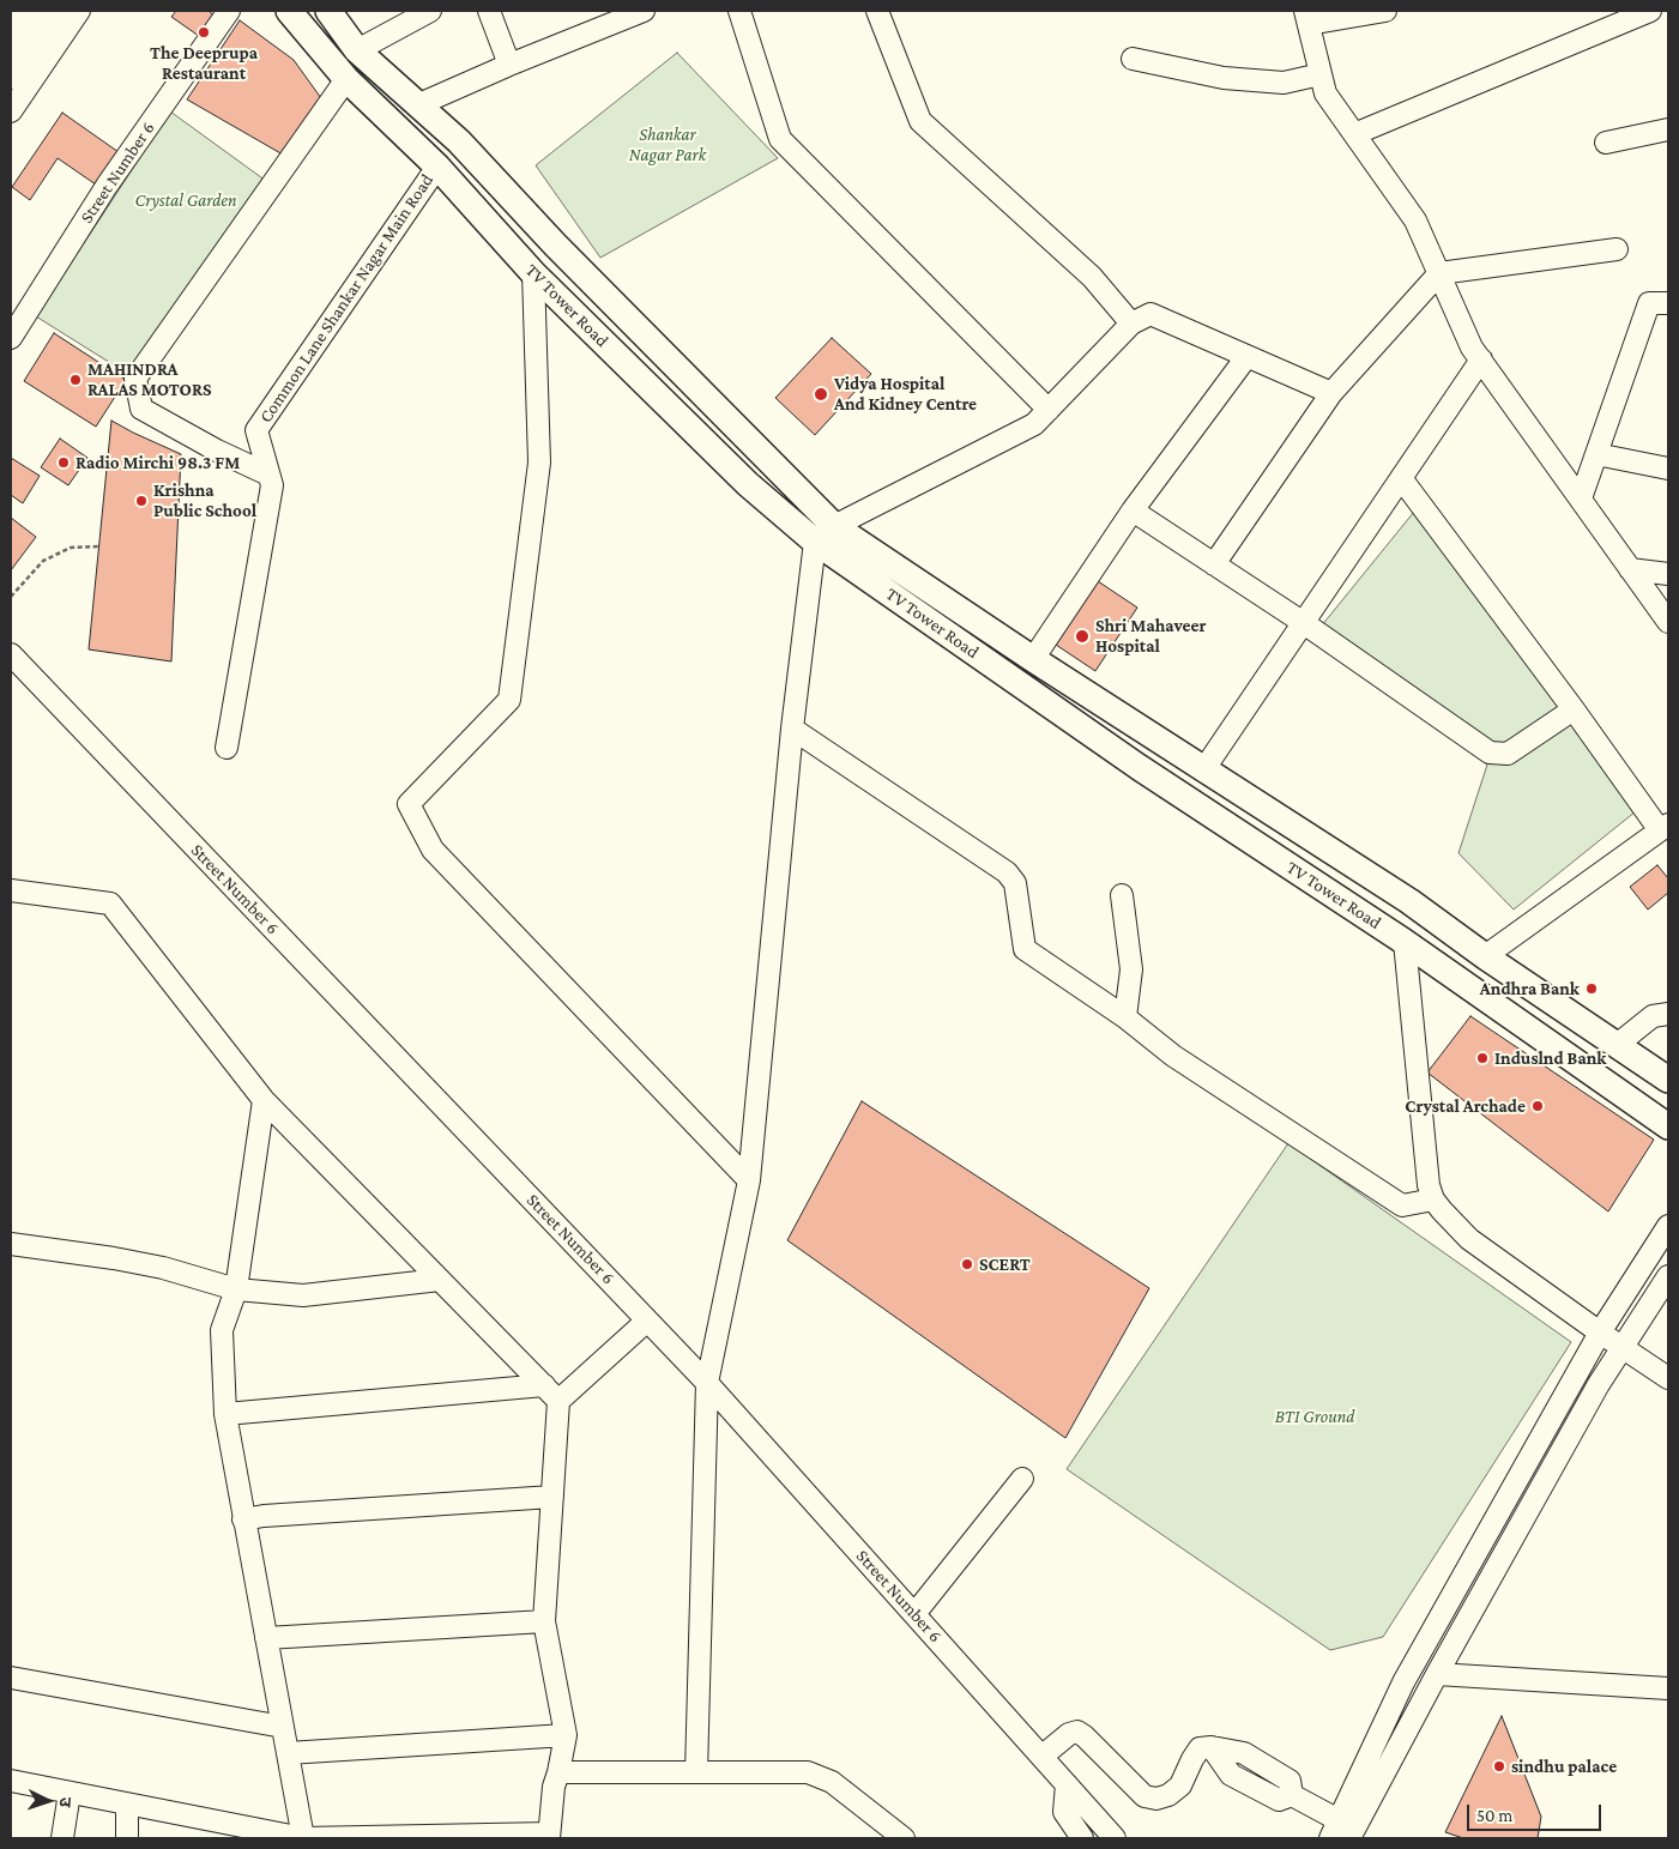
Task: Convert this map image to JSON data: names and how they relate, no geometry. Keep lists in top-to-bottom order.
{
  "streets": {
    "main road": ["TV Tower Road"],
    "street": ["Street Number 6", "Common Lane Shankar Nagar Main Road"]
  },
  "crossings": [
    ["Common Lane Shankar Nagar Main Road", "TV Tower Road"]
  ],
  "parks": ["Shankar Nagar Park", "Crystal Garden", "BTI Ground"],
  "places": [
    "The Deeprupa Restaurant",
    "MAHINDRA RALAS MOTORS",
    "Vidya Hospital And Kidney Centre",
    "Radio Mirchi 98.3 FM",
    "Krishna Public School",
    "Shri Mahaveer Hospital",
    "Andhra Bank",
    "Induslnd Bank",
    "Crystal Archade",
    "SCERT",
    "sindhu palace"
  ],
  "scale_bar": "50 m",
  "north": "right"
}
